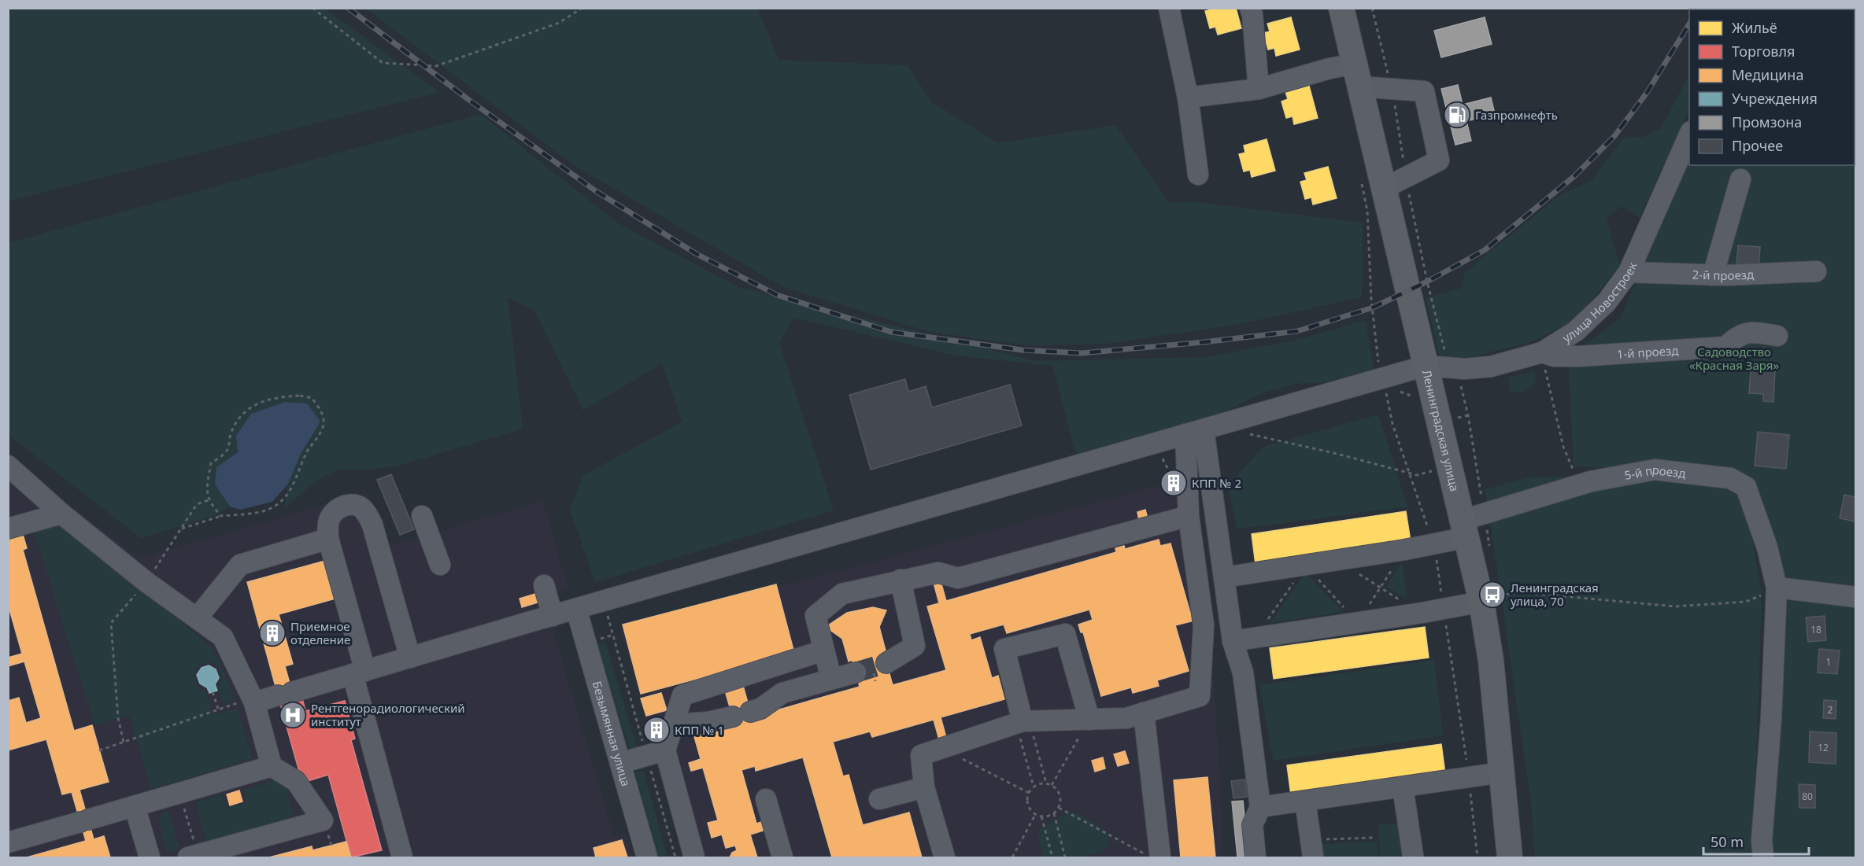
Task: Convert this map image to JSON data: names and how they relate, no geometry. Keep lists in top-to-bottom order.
{
  "streets": {
    "main road": ["Ленинградская улица"],
    "street": [
      "2-й проезд",
      "улица Новостроек",
      "1-й проезд",
      "5-й проезд",
      "Безымянная улица"
    ]
  },
  "crossings": [
    ["2-й проезд", "улица Новостроек"],
    ["улица Новостроек", "1-й проезд"],
    ["улица Новостроек", "Ленинградская улица"],
    ["Ленинградская улица", "5-й проезд"]
  ],
  "parks": ["Садоводство «Красная Заря»"],
  "places": {
    "fuel station": ["Газпромнефть"],
    "building": ["КПП № 2", "Приемное отделение", "КПП № 1"],
    "bus stop": ["Ленинградская улица, 70"],
    "hospital": ["Рентгенорадиологический институт"]
  },
  "house_numbers": [
    "18",
    "1",
    "2",
    "12",
    "80"
  ],
  "legend": [
    "Жильё",
    "Торговля",
    "Медицина",
    "Учреждения",
    "Промзона",
    "Прочее"
  ],
  "scale_bar": "50 m"
}
